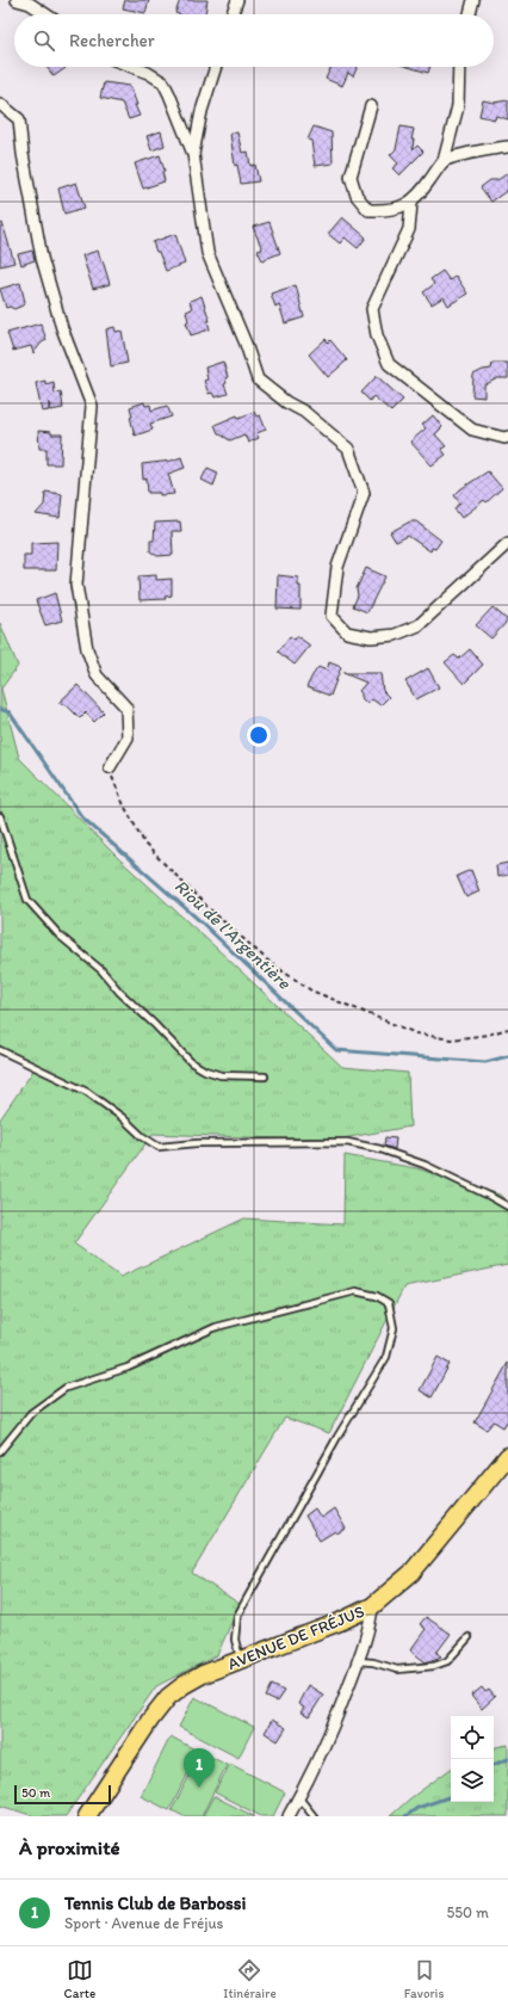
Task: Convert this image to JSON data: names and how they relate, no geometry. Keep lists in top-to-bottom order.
{
  "streets": {
    "main road": ["AVENUE DE FRÉJUS"]
  },
  "water": ["Riou de l'Argentière"],
  "scale_bar": "50 m",
  "page": {
    "search": "Rechercher",
    "pins": "1",
    "scale": "50 m",
    "heading": "À proximité",
    "list": [
      {
        "mark": "1",
        "name": "Tennis Club de Barbossi",
        "note": "Sport · Avenue de Fréjus",
        "value": "550 m"
      }
    ],
    "nav": ["Carte", "Itinéraire", "Favoris"]
  }
}
